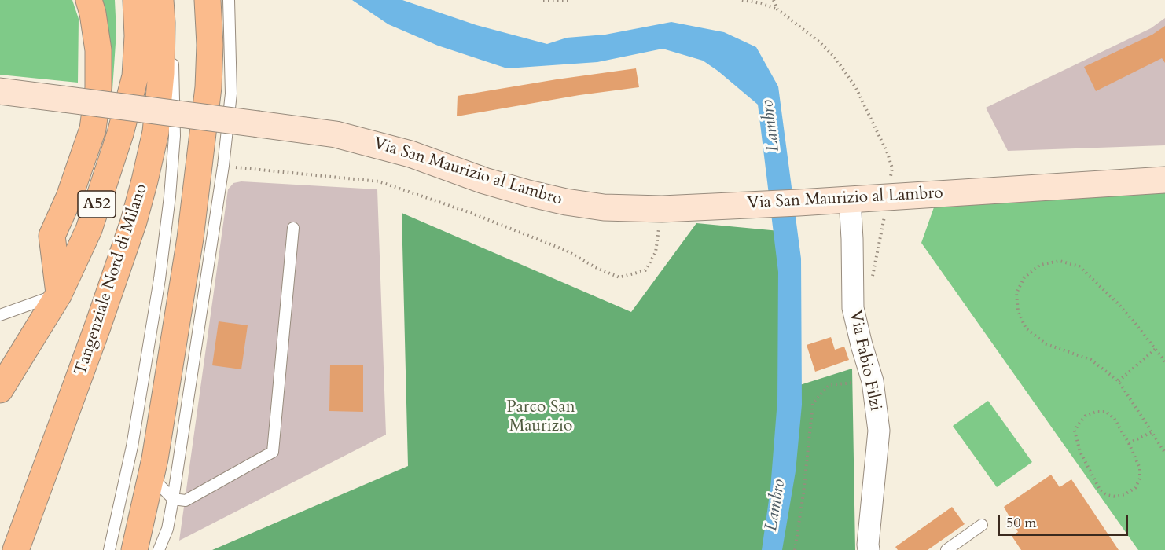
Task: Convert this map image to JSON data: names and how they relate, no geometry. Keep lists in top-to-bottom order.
{
  "streets": {
    "highway": ["A52", "Tangenziale Nord di Milano"],
    "main road": ["Via San Maurizio al Lambro"],
    "street": ["Via Fabio Filzi"]
  },
  "crossings": [
    ["Via San Maurizio al Lambro", "Via Fabio Filzi"]
  ],
  "water": ["Lambro"],
  "parks": ["Parco San Maurizio"],
  "scale_bar": "50 m"
}
